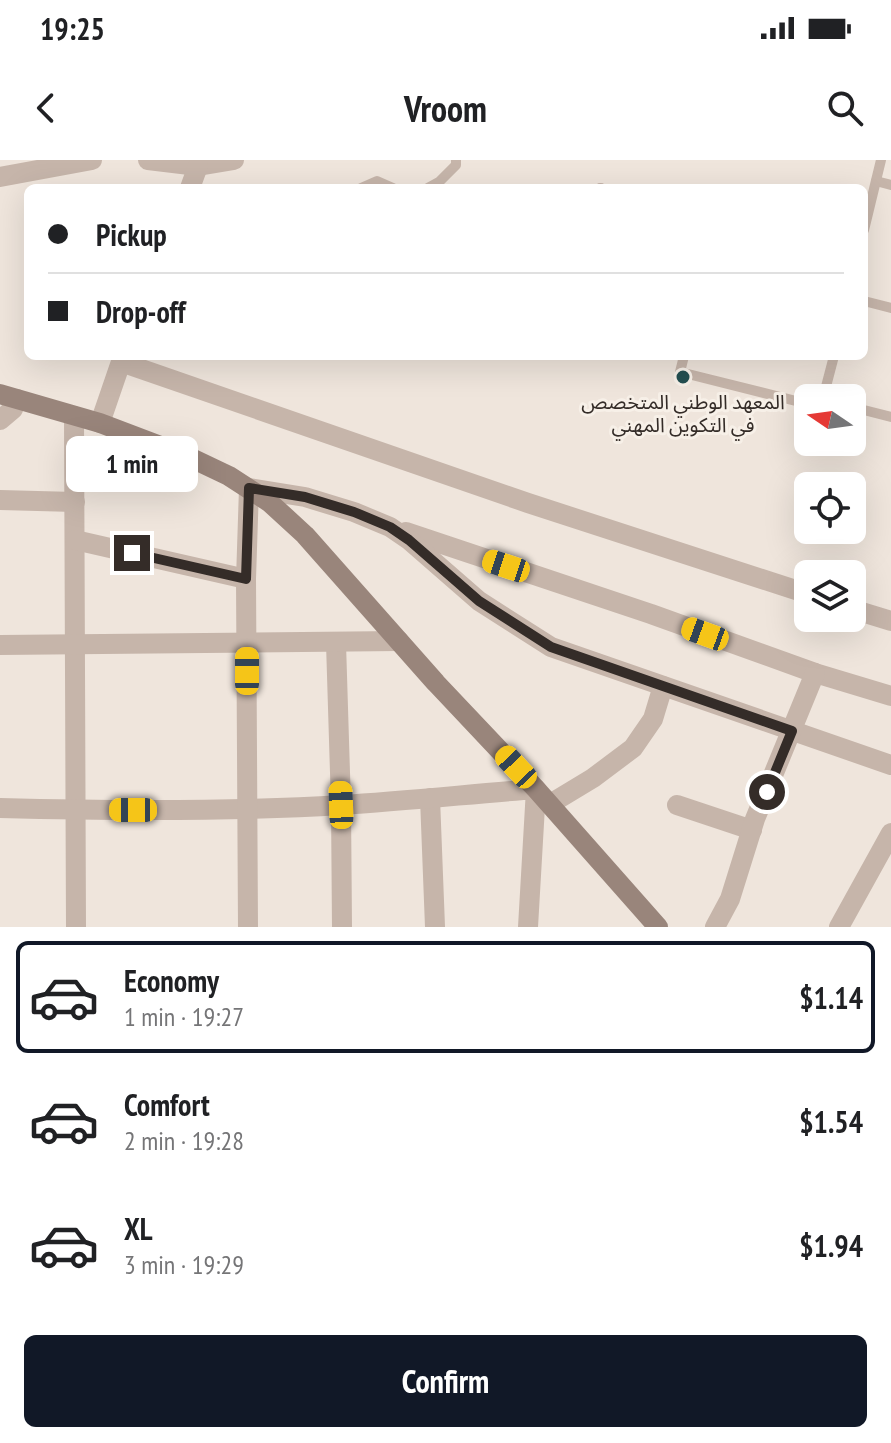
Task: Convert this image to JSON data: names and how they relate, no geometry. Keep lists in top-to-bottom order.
{
  "places": ["المعهد الوطني المتخصص في التكوين المهني"],
  "north": "left",
  "page": {
    "status": "19:25",
    "header": "Vroom",
    "banner": ["Pickup", "Drop-off"],
    "bubble": "1 min",
    "list": [
      {
        "name": "Economy",
        "note": "1 min · 19:27",
        "value": "$1.14"
      },
      {
        "name": "Comfort",
        "note": "2 min · 19:28",
        "value": "$1.54"
      },
      {
        "name": "XL",
        "note": "3 min · 19:29",
        "value": "$1.94"
      }
    ],
    "buttons": "Confirm"
  }
}
